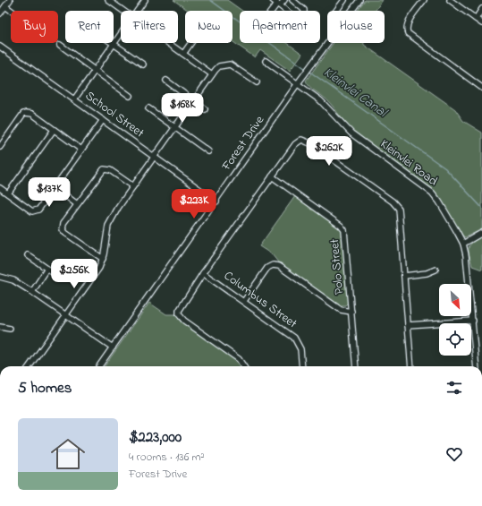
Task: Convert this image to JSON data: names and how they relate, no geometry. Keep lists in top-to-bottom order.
{
  "streets": {
    "street": [
      "School Street",
      "Forest Drive",
      "Kleinvlei Road",
      "Polo Street",
      "Columbus Street"
    ]
  },
  "crossings": [
    ["School Street", "Forest Drive"],
    ["Forest Drive", "Kleinvlei Road"]
  ],
  "water": ["Kleinvlei Canal"],
  "north": "bottom right",
  "page": {
    "chip": [
      "Buy",
      "Rent",
      "Filters",
      "New",
      "Apartment",
      "House"
    ],
    "price": [
      "$168K",
      "$262K",
      "$137K",
      "$223K",
      "$256K"
    ],
    "heading": "5 homes",
    "list": [
      {
        "name": "$223,000",
        "note": "4 rooms · 136 m² · Forest Drive"
      }
    ]
  }
}
